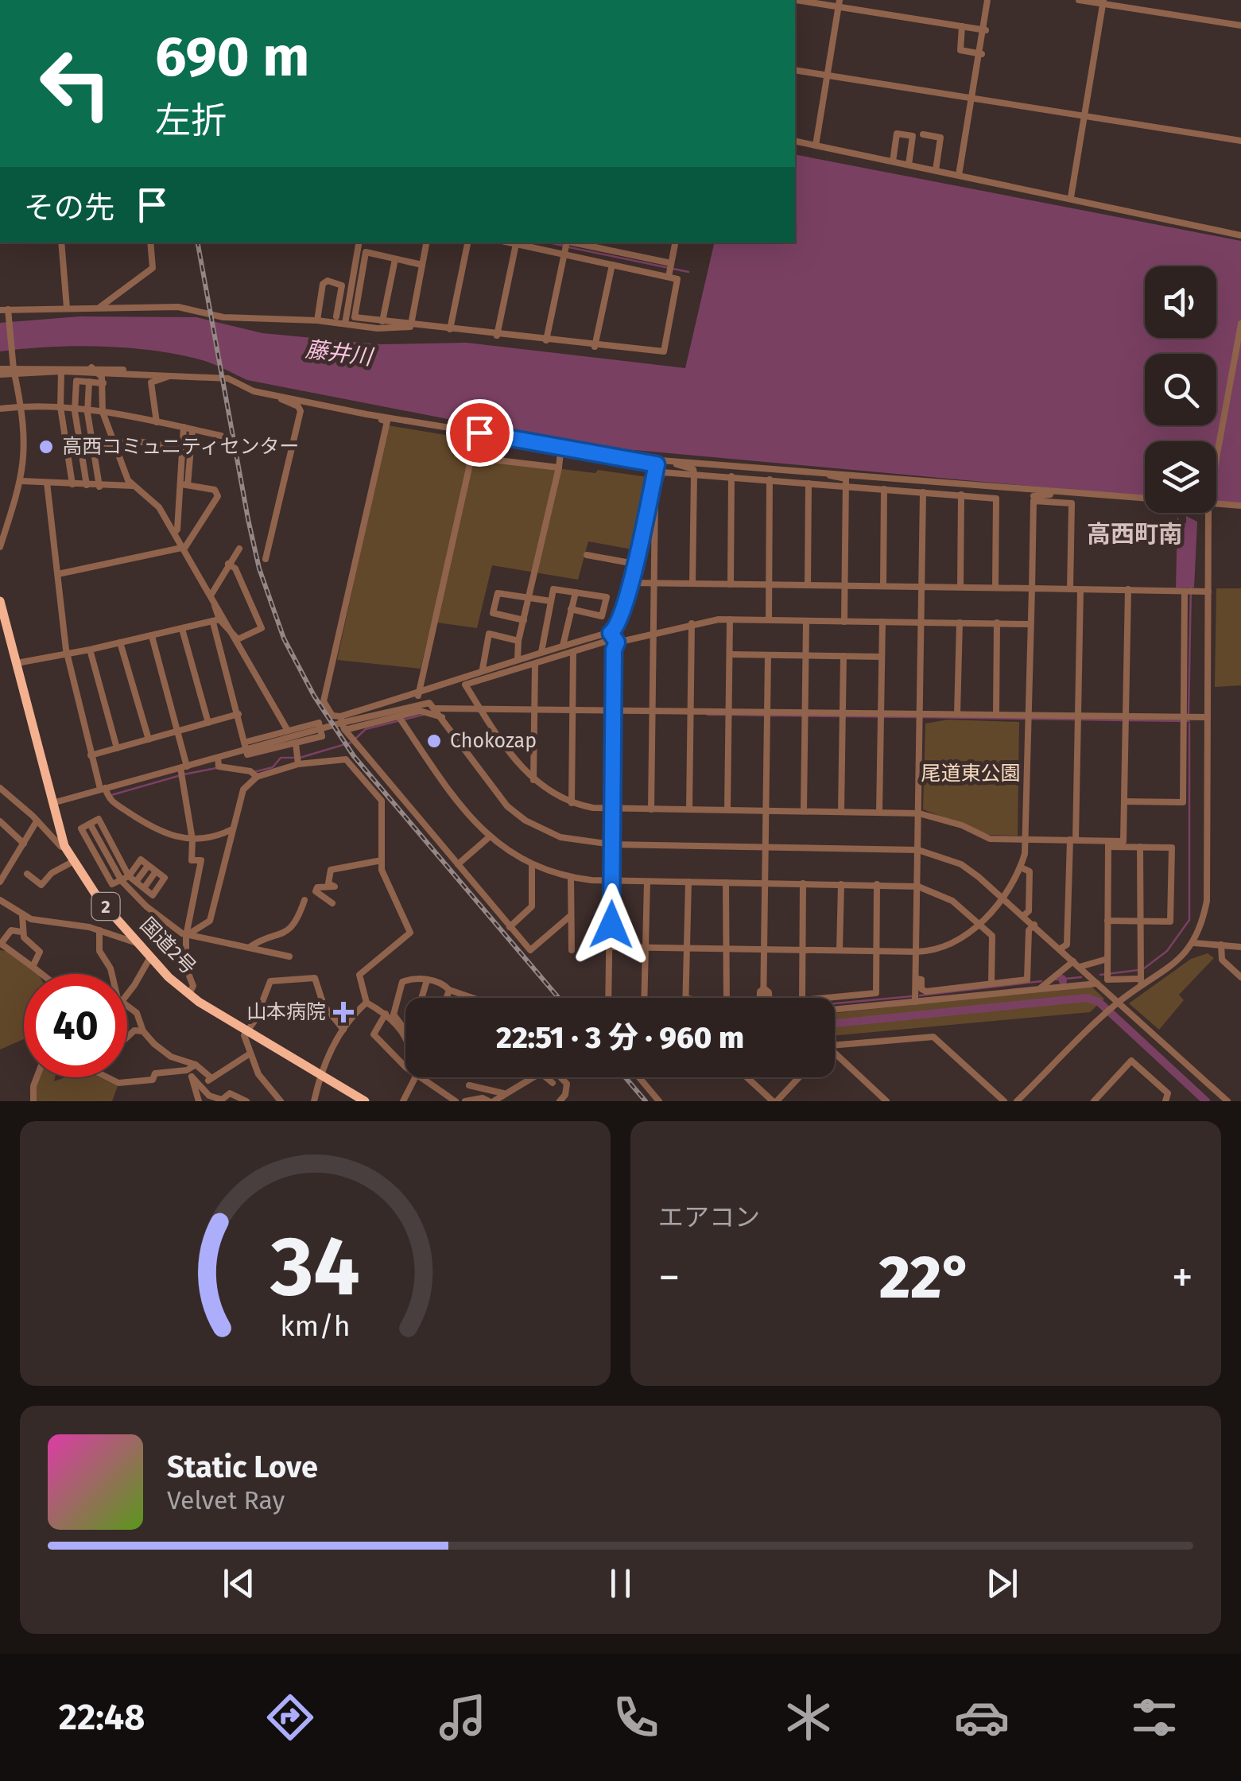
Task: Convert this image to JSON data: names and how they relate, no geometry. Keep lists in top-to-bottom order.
{
  "streets": {
    "highway": ["2", "国道2号"]
  },
  "districts": ["高西町南"],
  "water": ["藤井川"],
  "parks": ["尾道東公園"],
  "places": {
    "other": ["高西コミュニティセンター", "Chokozap"],
    "health": ["山本病院"]
  },
  "page": {
    "turn": ["690 m", "左折"],
    "then": "その先",
    "limit": "40",
    "trip": "22:51 · 3 分 · 960 m",
    "tile": "エアコン",
    "heat": ["−", "22°", "+"],
    "song": ["Static Love", "Velvet Ray"],
    "tabs": "22:48",
    "gauge": ["34", "km/h"]
  }
}
